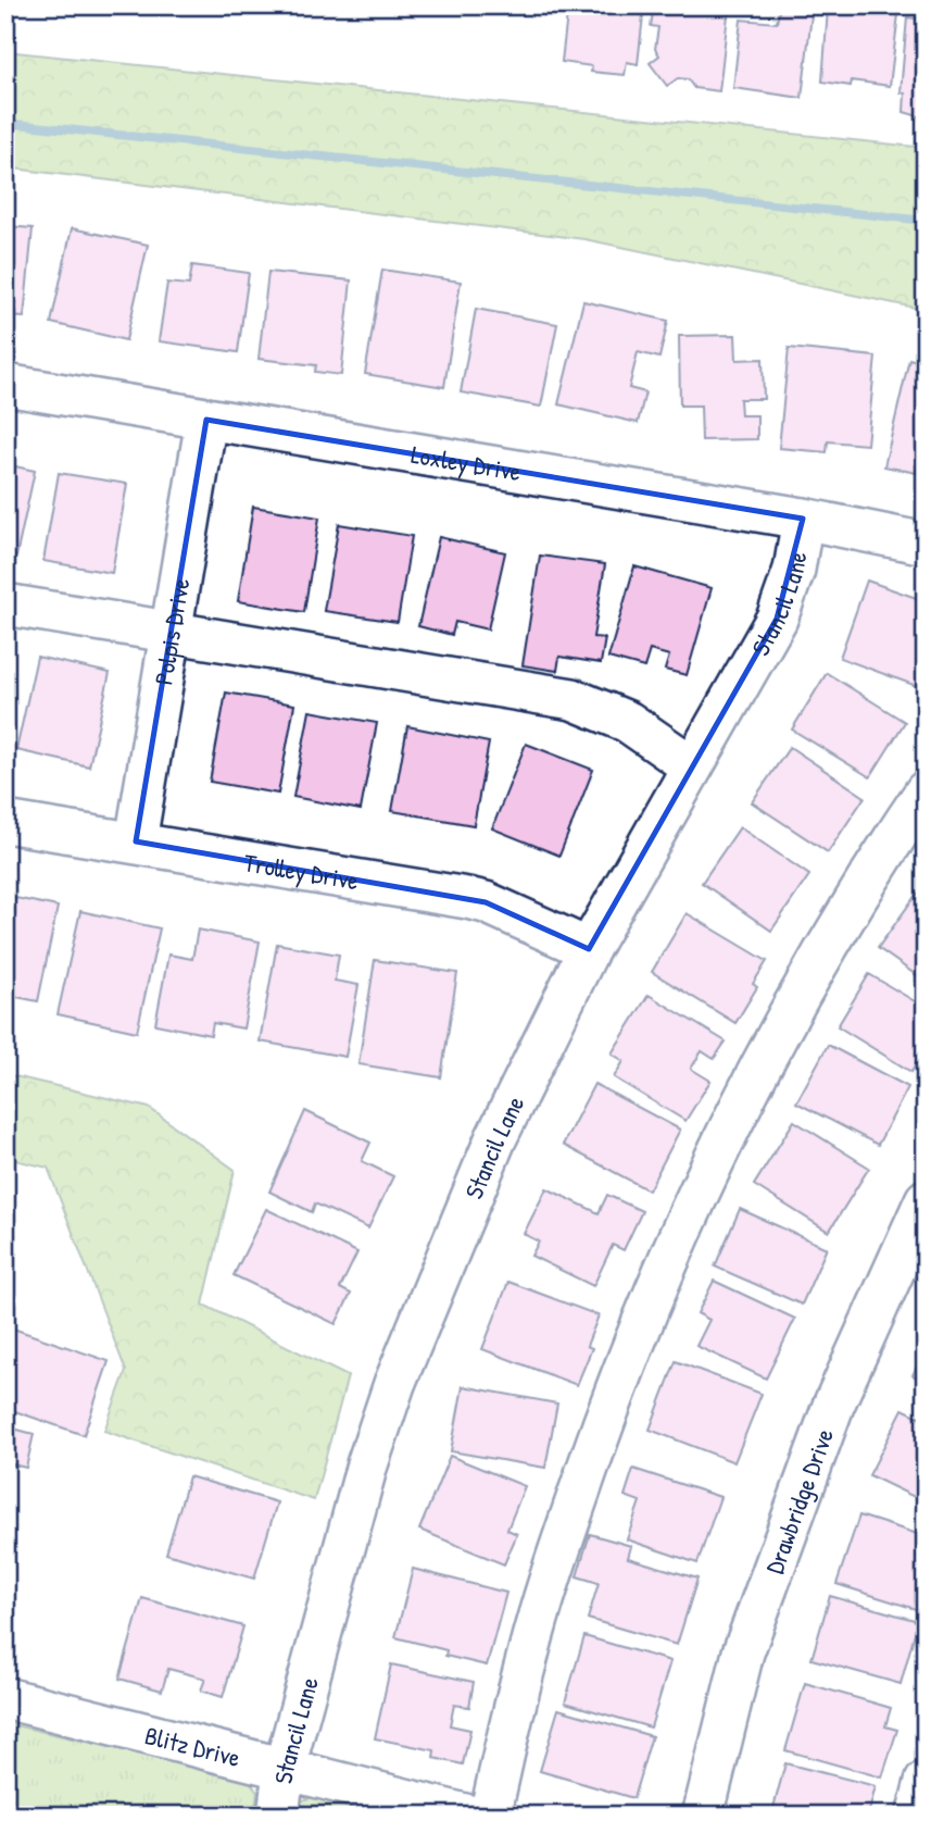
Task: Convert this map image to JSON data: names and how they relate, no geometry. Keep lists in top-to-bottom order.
{
  "streets": {
    "street": [
      "Loxley Drive",
      "Stancil Lane",
      "Polpis Drive",
      "Trolley Drive",
      "Drawbridge Drive",
      "Blitz Drive"
    ]
  },
  "crossings": [
    ["Loxley Drive", "Stancil Lane"],
    ["Loxley Drive", "Polpis Drive"],
    ["Stancil Lane", "Trolley Drive"],
    ["Stancil Lane", "Blitz Drive"],
    ["Polpis Drive", "Trolley Drive"]
  ]
}
